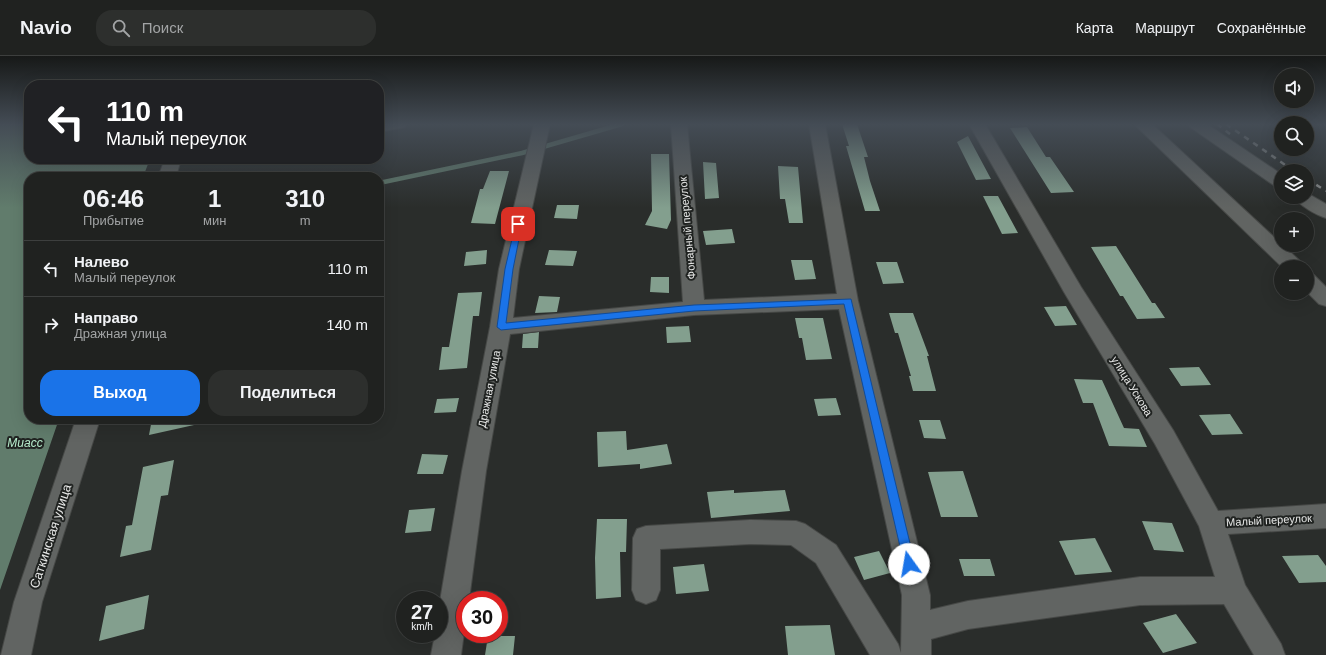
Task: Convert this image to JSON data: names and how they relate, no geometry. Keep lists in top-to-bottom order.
{
  "streets": {
    "street": [
      "Фонарный переулок",
      "улица Ускова",
      "Дражная улица",
      "Малый переулок",
      "Саткинская улица"
    ]
  },
  "crossings": [
    ["улица Ускова", "Малый переулок"]
  ],
  "water": ["Миасс"],
  "page": {
    "header": "Navio",
    "search": "Поиск",
    "nav": ["Карта", "Маршрут", "Сохранённые"],
    "map_buttons": ["+", "−"],
    "turn": ["110 m", "Малый переулок"],
    "eta": [
      "06:46",
      "Прибытие",
      "1",
      "мин",
      "310",
      "m"
    ],
    "list": [
      {
        "name": "Налево",
        "note": "Малый переулок",
        "value": "110 m"
      },
      {
        "name": "Направо",
        "note": "Дражная улица",
        "value": "140 m"
      }
    ],
    "buttons": ["Выход", "Поделиться"],
    "speed": "27 km/h",
    "limit": "30"
  }
}
